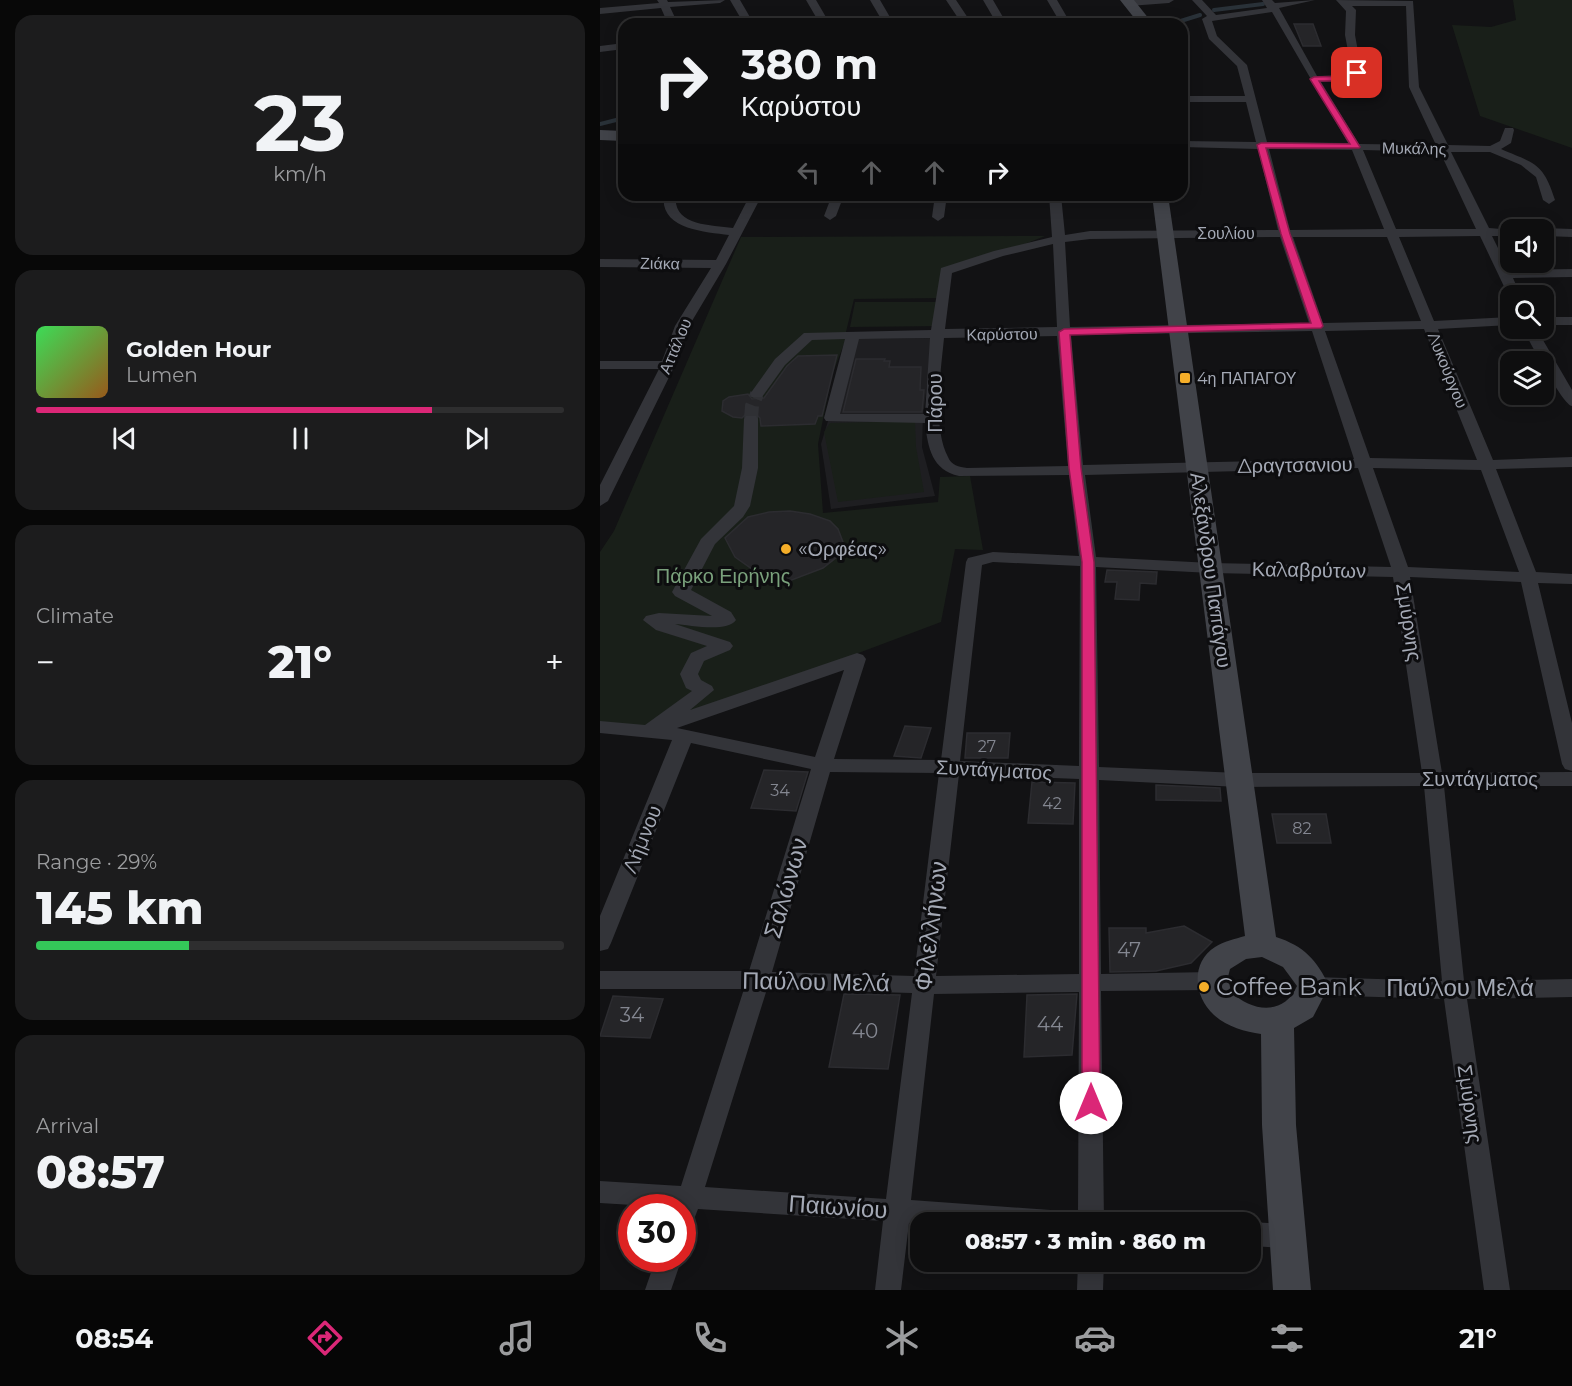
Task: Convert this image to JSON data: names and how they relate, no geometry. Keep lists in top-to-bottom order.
{
  "streets": {
    "street": [
      "Μυκάλης",
      "Σουλίου",
      "Ζιάκα",
      "Καρύστου",
      "Αττάλου",
      "Λυκούργου",
      "Πάρου",
      "Δραγτσανιου",
      "Αλεξάνδρου Παπάγου",
      "Καλαβρύτων",
      "Σμύρνης",
      "Συντάγματος",
      "Λήμνου",
      "Σαλώνων",
      "Φιλελλήνων",
      "Παύλου Μελά",
      "Παιωνίου"
    ]
  },
  "crossings": [
    ["Μυκάλης", "Λυκούργου"],
    ["Μυκάλης", "Σμύρνης"],
    ["Σουλίου", "Λυκούργου"],
    ["Σουλίου", "Πάρου"],
    ["Σουλίου", "Αλεξάνδρου Παπάγου"],
    ["Σουλίου", "Σμύρνης"],
    ["Ζιάκα", "Αττάλου"],
    ["Καρύστου", "Λυκούργου"],
    ["Καρύστου", "Πάρου"],
    ["Καρύστου", "Αλεξάνδρου Παπάγου"],
    ["Καρύστου", "Σμύρνης"],
    ["Λυκούργου", "Δραγτσανιου"],
    ["Λυκούργου", "Καλαβρύτων"],
    ["Πάρου", "Δραγτσανιου"],
    ["Δραγτσανιου", "Αλεξάνδρου Παπάγου"],
    ["Δραγτσανιου", "Σμύρνης"],
    ["Αλεξάνδρου Παπάγου", "Καλαβρύτων"],
    ["Αλεξάνδρου Παπάγου", "Συντάγματος"],
    ["Αλεξάνδρου Παπάγου", "Παύλου Μελά"],
    ["Καλαβρύτων", "Σμύρνης"],
    ["Καλαβρύτων", "Φιλελλήνων"],
    ["Σμύρνης", "Συντάγματος"],
    ["Σμύρνης", "Παύλου Μελά"],
    ["Συντάγματος", "Λήμνου"],
    ["Συντάγματος", "Σαλώνων"],
    ["Συντάγματος", "Φιλελλήνων"],
    ["Σαλώνων", "Παύλου Μελά"],
    ["Φιλελλήνων", "Παύλου Μελά"],
    ["Φιλελλήνων", "Παιωνίου"]
  ],
  "parks": ["Πάρκο Ειρήνης"],
  "places": {
    "transit": ["4η ΠΑΠΑΓΟΥ"],
    "other": ["«Ορφέας»", "Coffee Bank"]
  },
  "house_numbers": [
    "27",
    "34",
    "42",
    "82",
    "47",
    "34",
    "44",
    "40"
  ],
  "page": {
    "tile": [
      ["23", "km/h"],
      "Climate",
      ["Range · 29%", "145 km"],
      ["Arrival", "08:57"]
    ],
    "turn": ["380 m", "Καρύστου"],
    "song": ["Golden Hour", "Lumen"],
    "heat": ["−", "21°", "+"],
    "limit": "30",
    "trip": "08:57 · 3 min · 860 m",
    "tabs": ["08:54", "21°"]
  }
}
